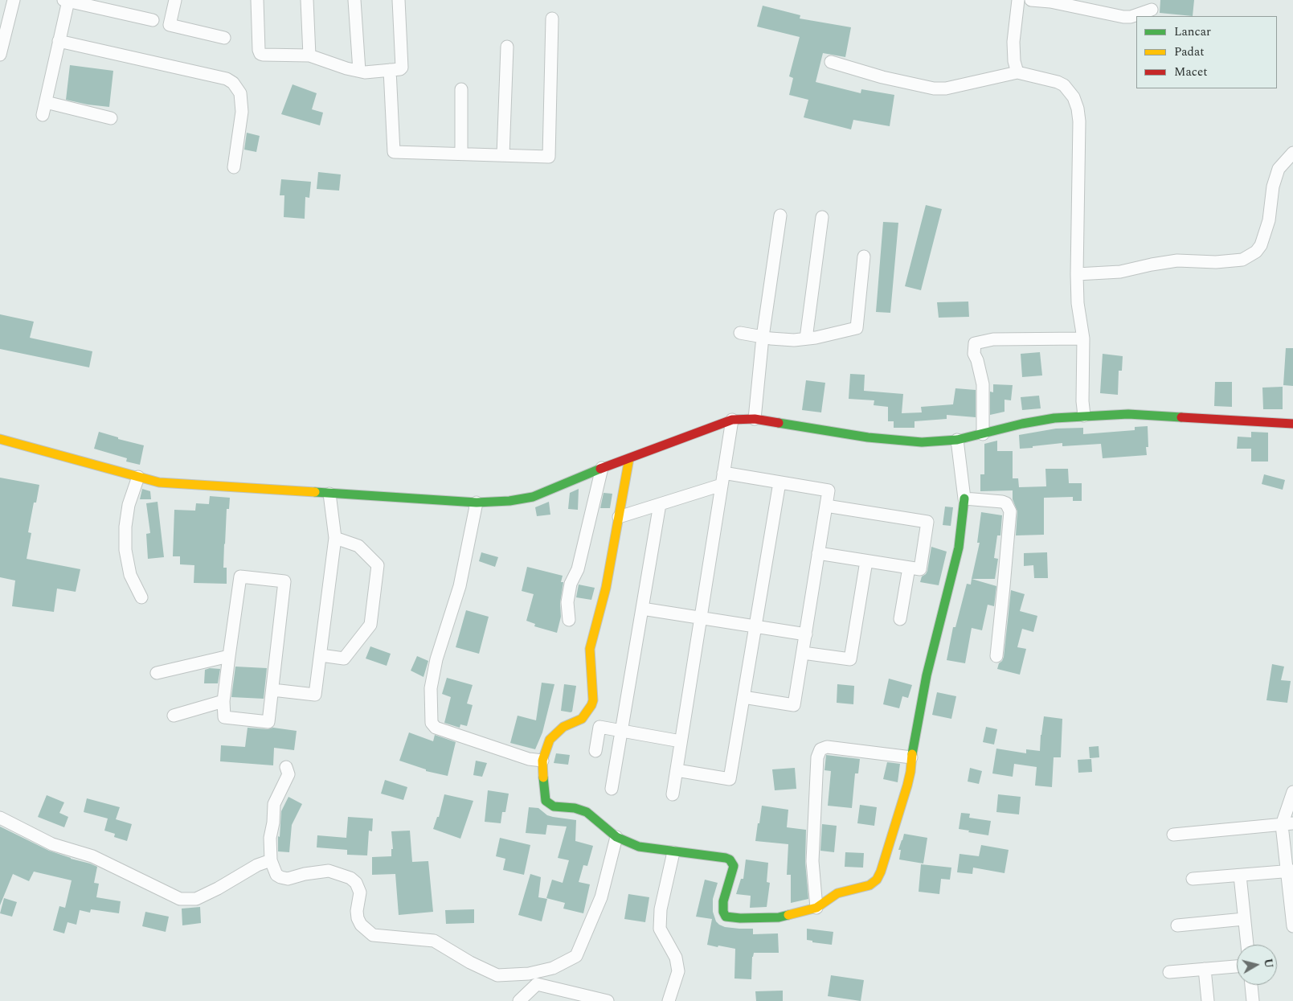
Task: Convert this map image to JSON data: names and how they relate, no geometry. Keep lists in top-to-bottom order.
{
  "legend": ["Lancar", "Padat", "Macet"],
  "north": "right"
}
